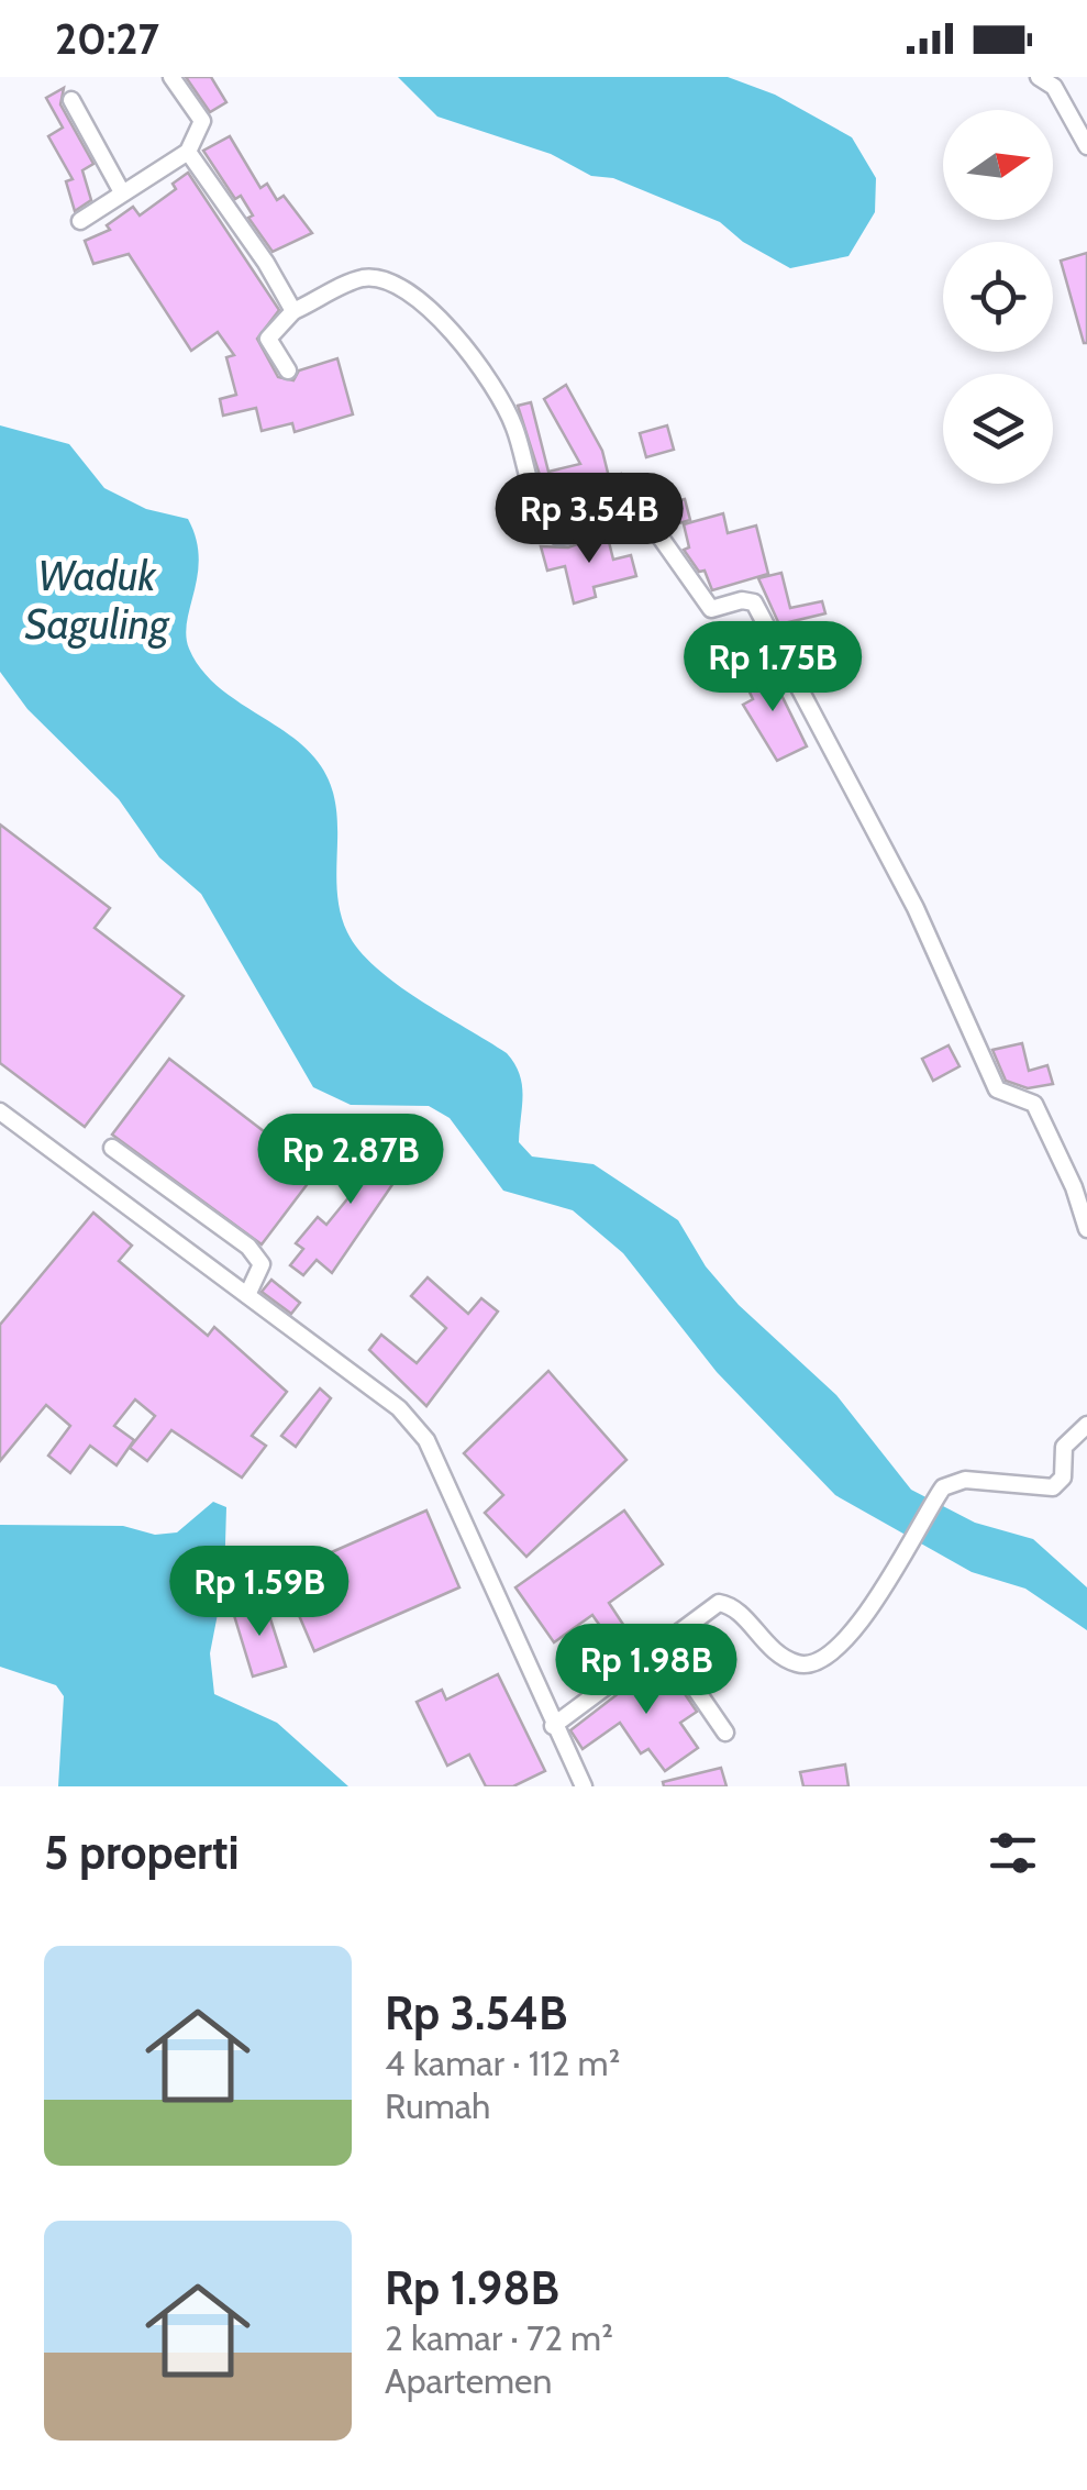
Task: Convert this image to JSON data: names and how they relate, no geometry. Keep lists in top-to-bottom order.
{
  "water": ["Waduk Saguling"],
  "north": "right",
  "page": {
    "status": "20:27",
    "price": [
      "Rp 3.54B",
      "Rp 1.75B",
      "Rp 2.87B",
      "Rp 1.59B",
      "Rp 1.98B"
    ],
    "heading": "5 properti",
    "list": [
      {
        "name": "Rp 3.54B",
        "note": "4 kamar · 112 m² · Rumah"
      },
      {
        "name": "Rp 1.98B",
        "note": "2 kamar · 72 m² · Apartemen"
      }
    ]
  }
}
